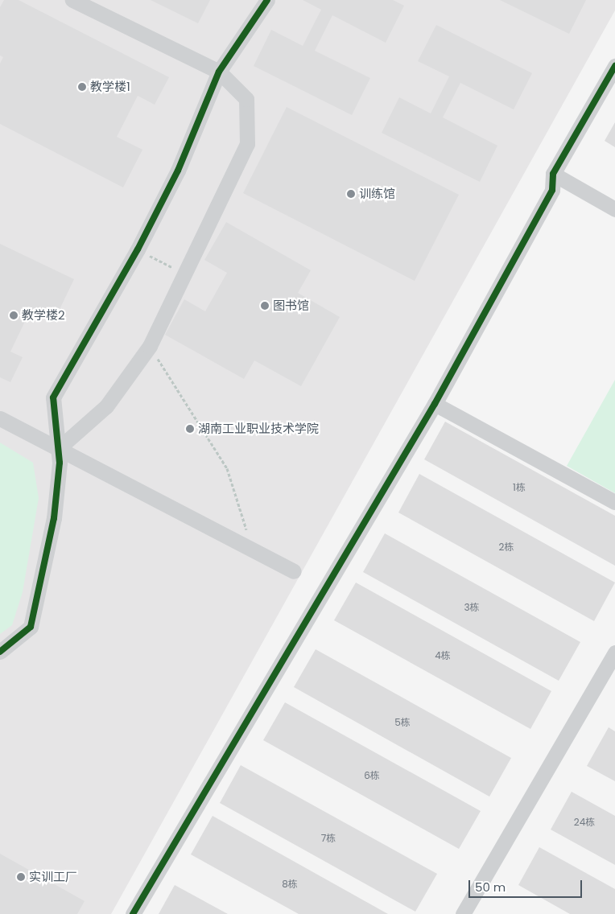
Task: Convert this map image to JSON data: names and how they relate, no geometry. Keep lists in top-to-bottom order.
{
  "places": [
    "教学楼1",
    "训练馆",
    "图书馆",
    "教学楼2",
    "湖南工业职业技术学院",
    "实训工厂"
  ],
  "house_numbers": [
    "1栋",
    "2栋",
    "3栋",
    "4栋",
    "5栋",
    "6栋",
    "24栋",
    "7栋",
    "8栋"
  ],
  "scale_bar": "50 m"
}
